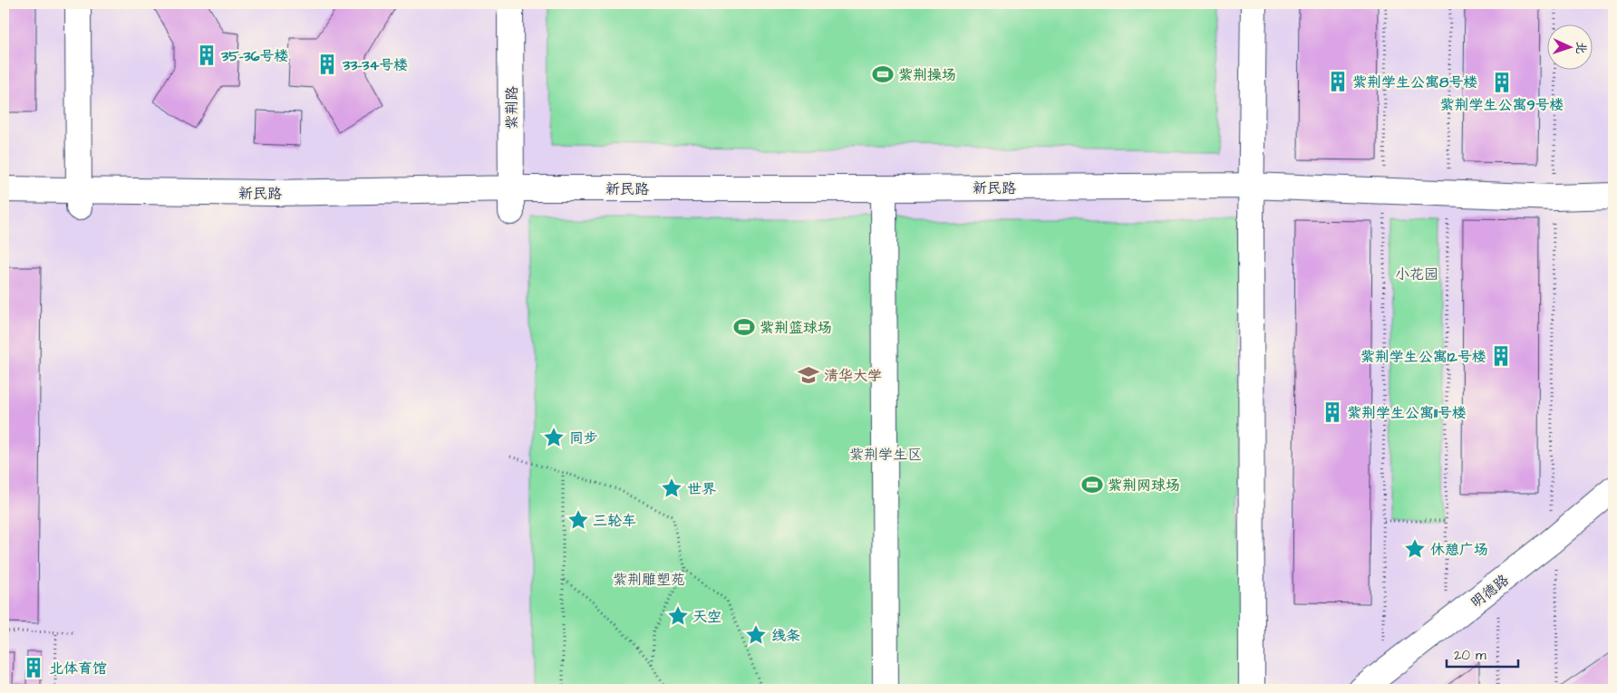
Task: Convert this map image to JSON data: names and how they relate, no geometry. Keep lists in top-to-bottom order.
{
  "streets": {
    "street": ["紫荆路", "新民路", "明德路"]
  },
  "crossings": [
    ["紫荆路", "新民路"]
  ],
  "parks": ["小花园", "紫荆学生区", "紫荆雕塑苑"],
  "places": {
    "building": [
      "35-36号楼",
      "33-34号楼",
      "紫荆学生公寓8号楼",
      "紫荆学生公寓9号楼",
      "紫荆学生公寓12号楼",
      "紫荆学生公寓11号楼",
      "北体育馆"
    ],
    "sports": ["紫荆操场", "紫荆篮球场", "紫荆网球场"],
    "school or university": ["清华大学"],
    "place": [
      "同步",
      "世界",
      "三轮车",
      "休憩广场",
      "天空",
      "线条"
    ]
  },
  "scale_bar": "20 m",
  "north": "right"
}
